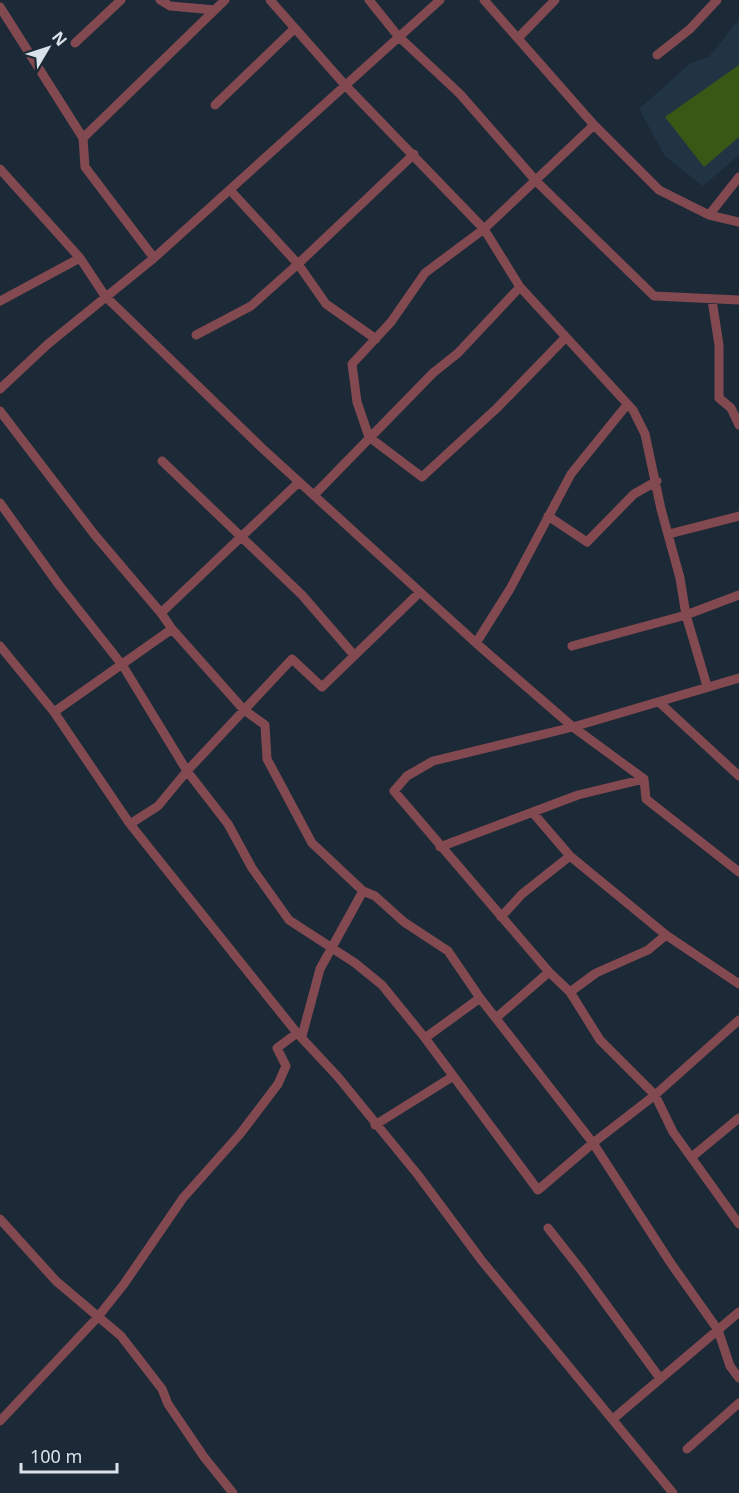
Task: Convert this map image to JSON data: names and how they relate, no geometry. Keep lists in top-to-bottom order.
{
  "scale_bar": "100 m",
  "north": "top right"
}
